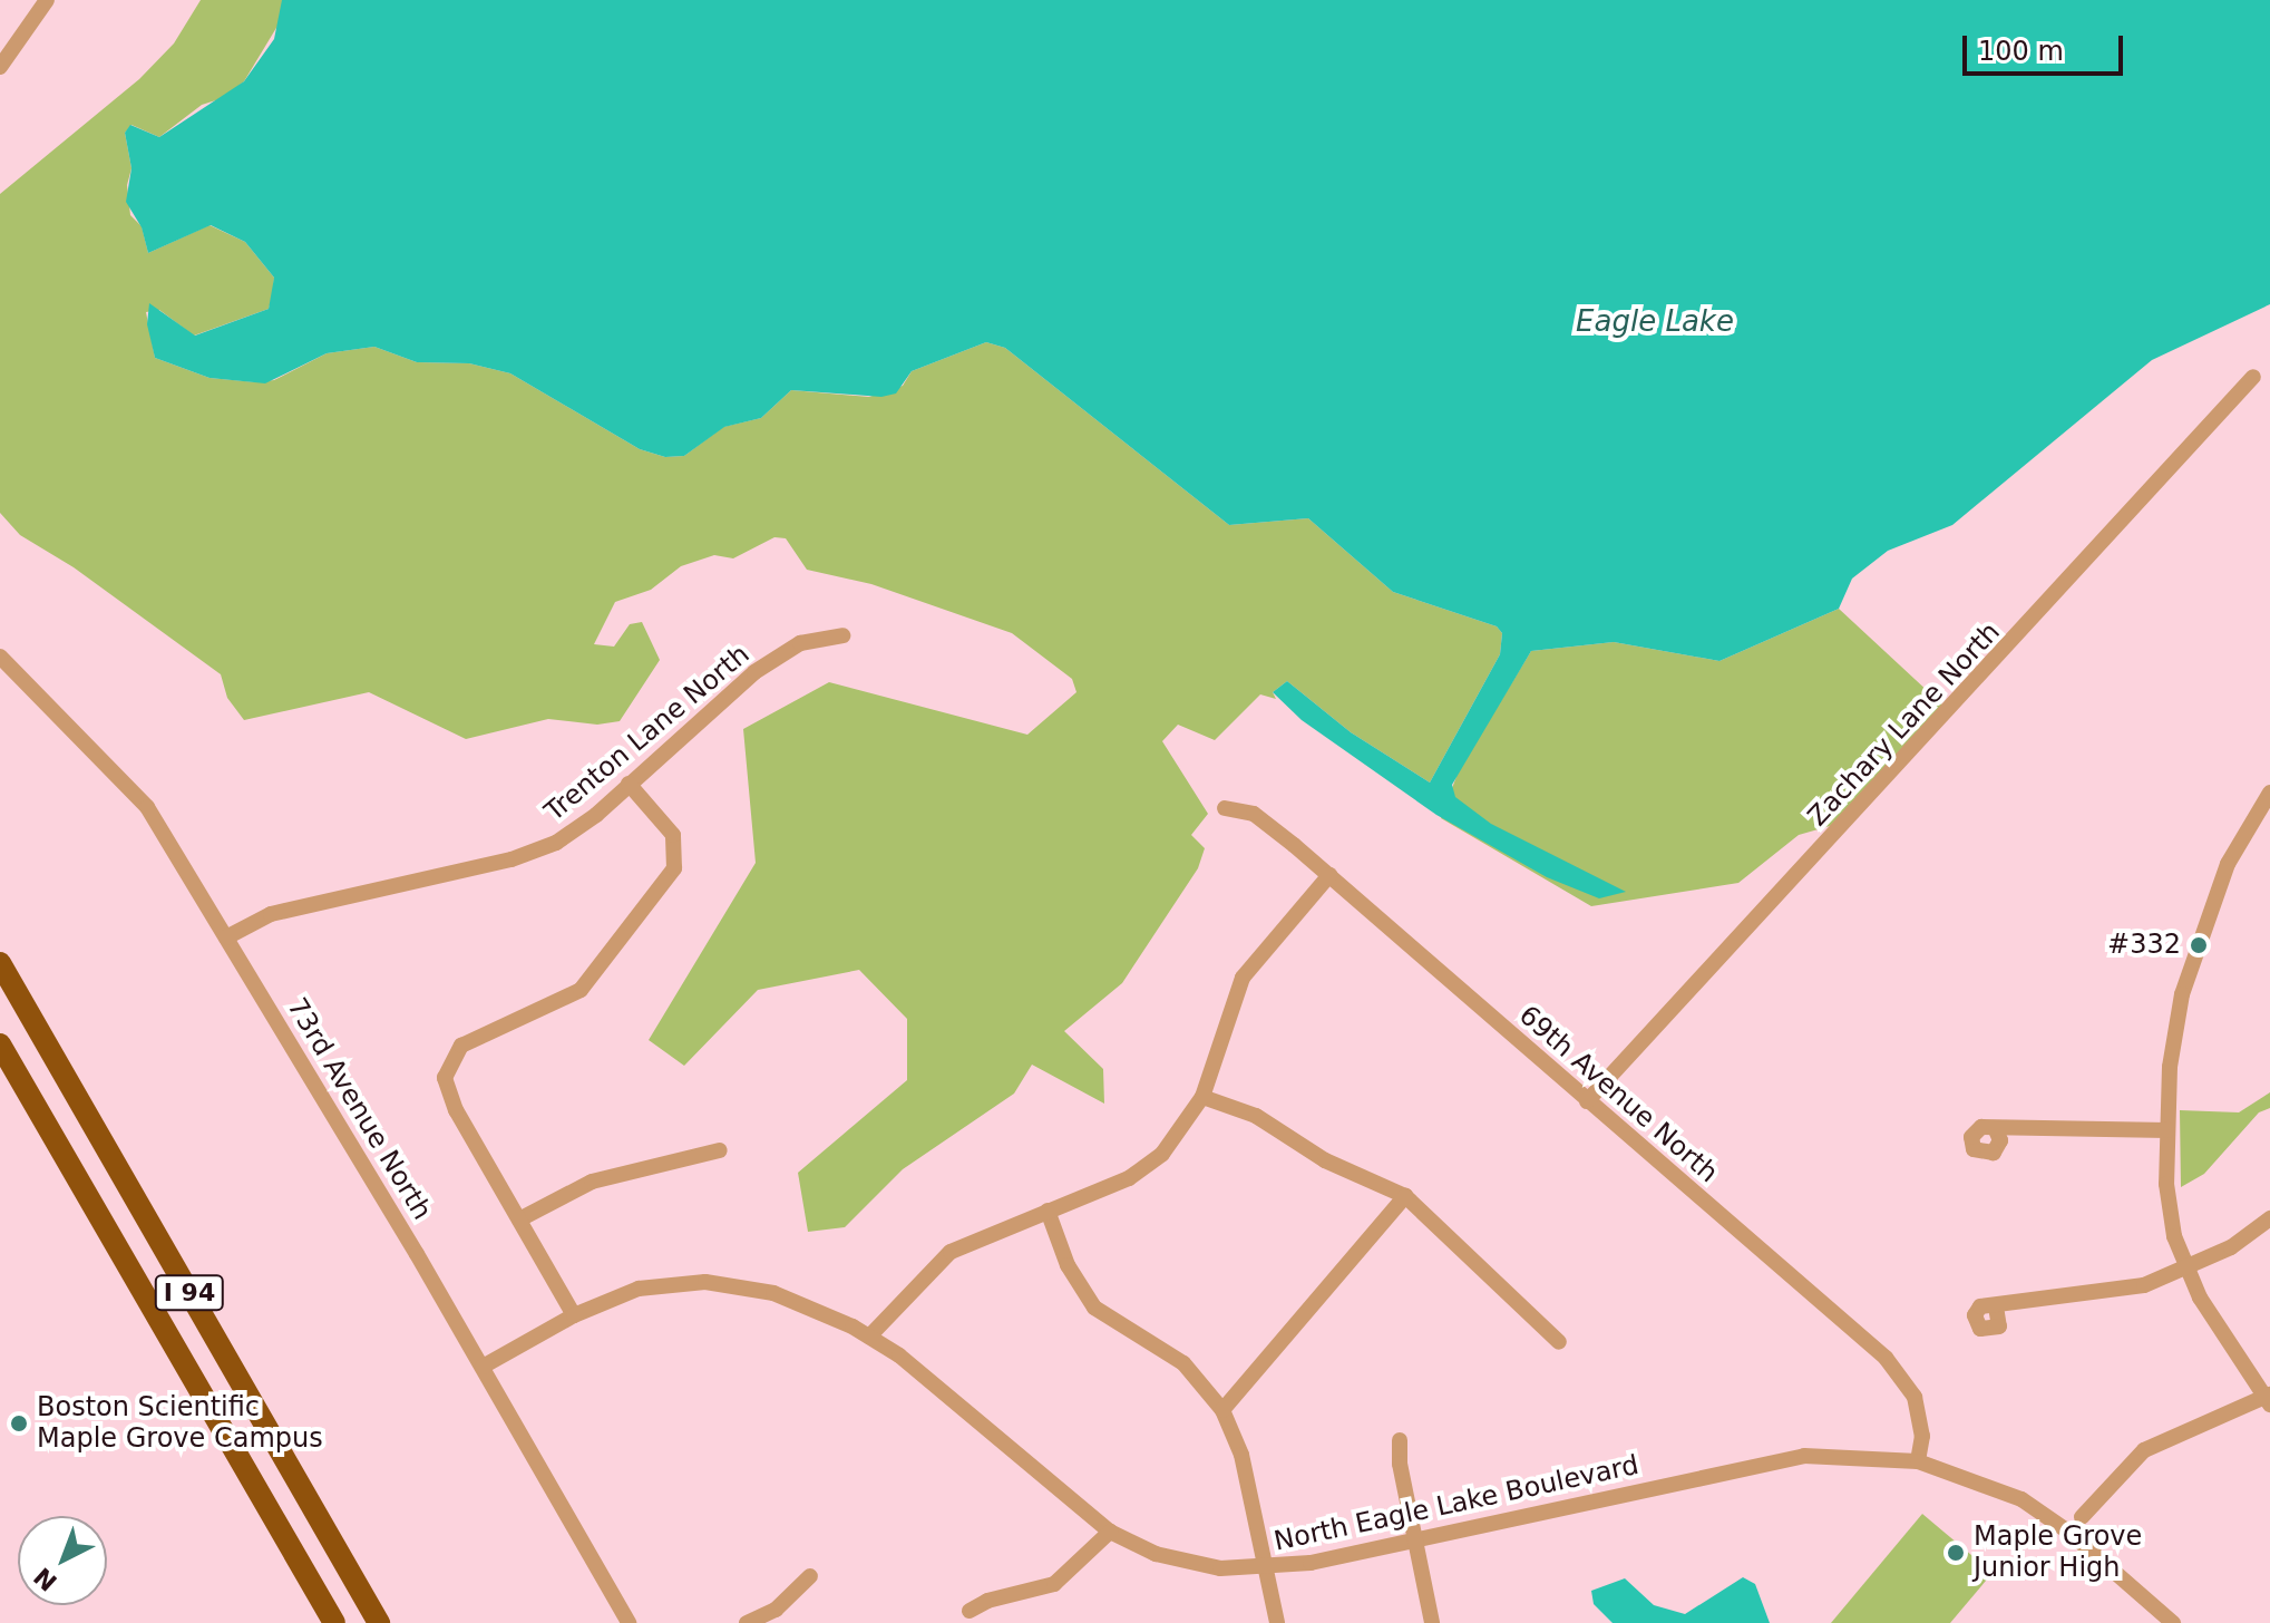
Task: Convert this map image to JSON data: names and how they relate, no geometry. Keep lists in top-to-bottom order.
{
  "streets": {
    "highway": ["I 94"],
    "street": [
      "Zachary Lane North",
      "Trenton Lane North",
      "69th Avenue North",
      "73rd Avenue North",
      "North Eagle Lake Boulevard"
    ]
  },
  "crossings": [
    ["Zachary Lane North", "69th Avenue North"],
    ["Trenton Lane North", "73rd Avenue North"],
    ["69th Avenue North", "North Eagle Lake Boulevard"],
    ["73rd Avenue North", "North Eagle Lake Boulevard"]
  ],
  "water": ["Eagle Lake"],
  "places": ["#332", "Boston Scientific Maple Grove Campus", "Maple Grove Junior High"],
  "scale_bar": "100 m",
  "north": "bottom left"
}
